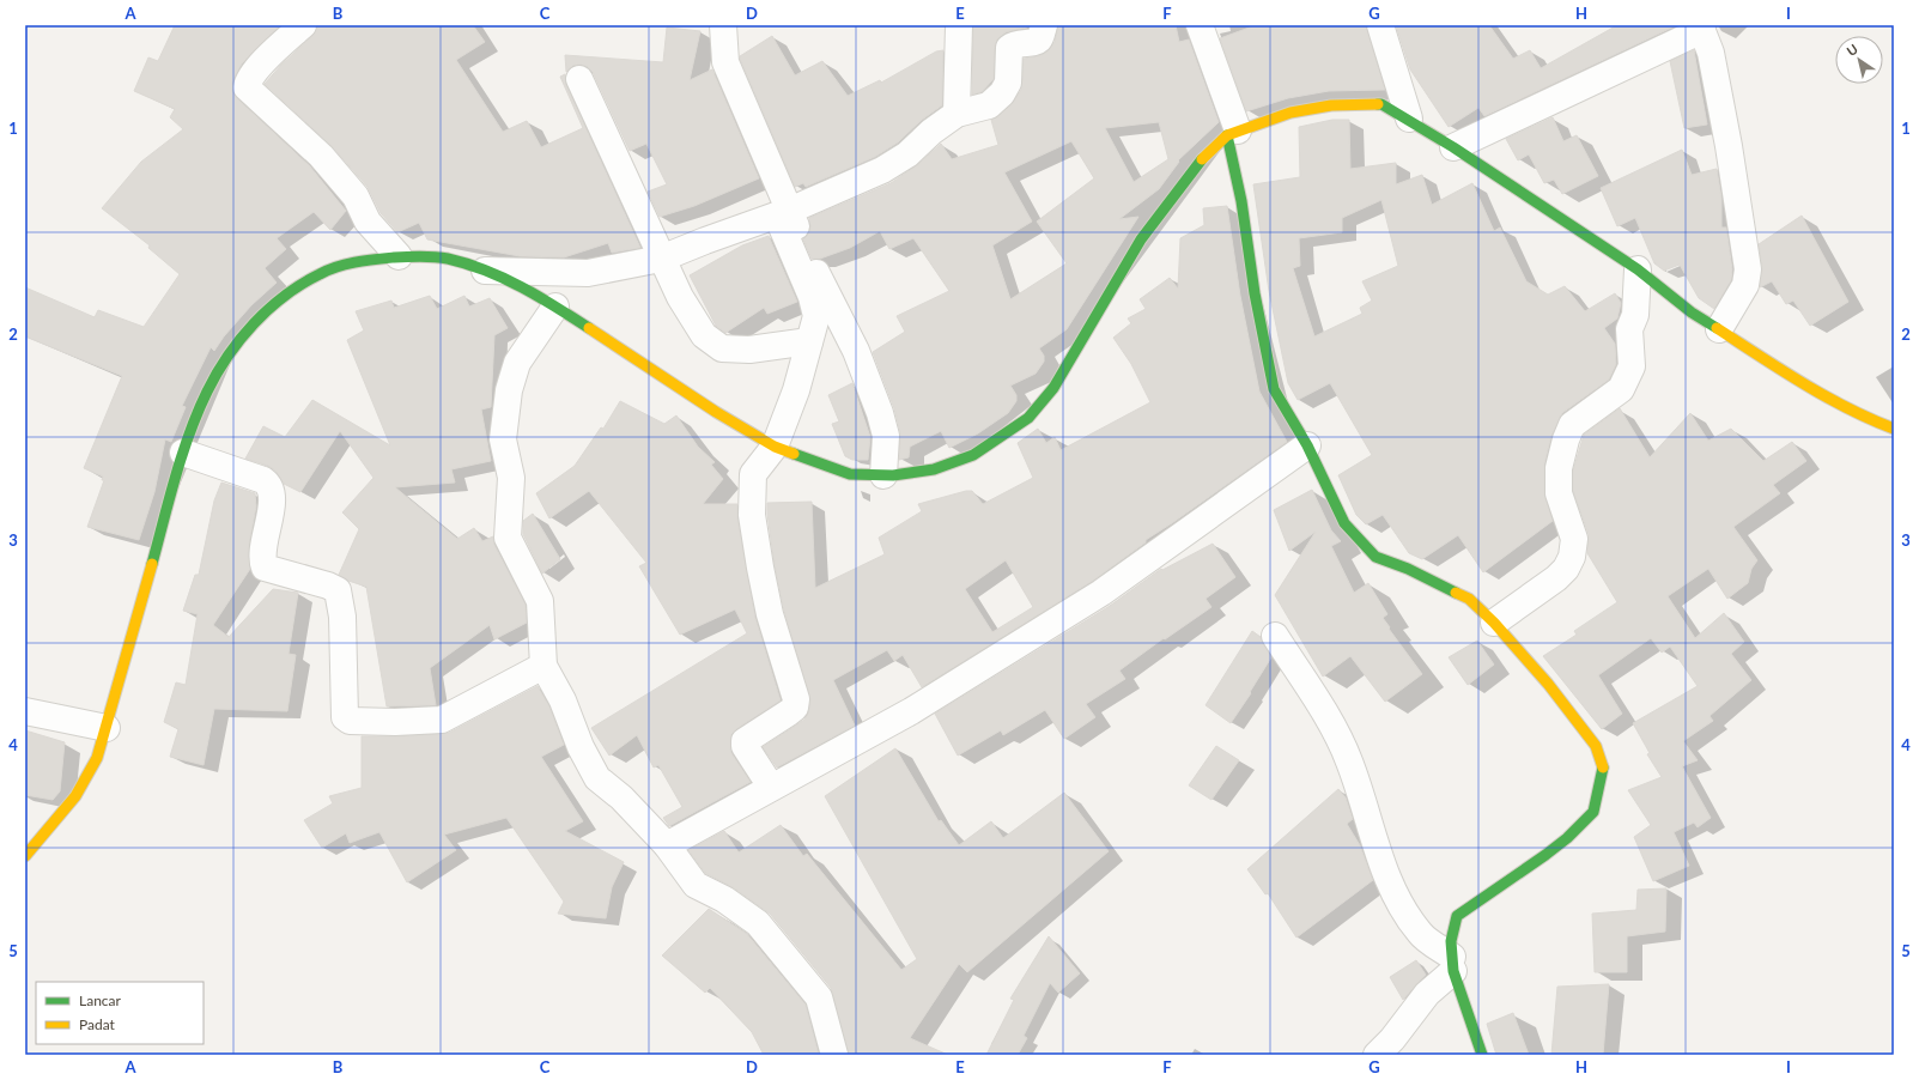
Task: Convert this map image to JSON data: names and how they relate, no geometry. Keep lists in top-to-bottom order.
{
  "legend": ["Lancar", "Padat"],
  "north": "top left",
  "grid": {
    "columns": [
      "A",
      "B",
      "C",
      "D",
      "E",
      "F",
      "G",
      "H",
      "I"
    ],
    "rows": [
      "1",
      "2",
      "3",
      "4",
      "5"
    ]
  }
}
